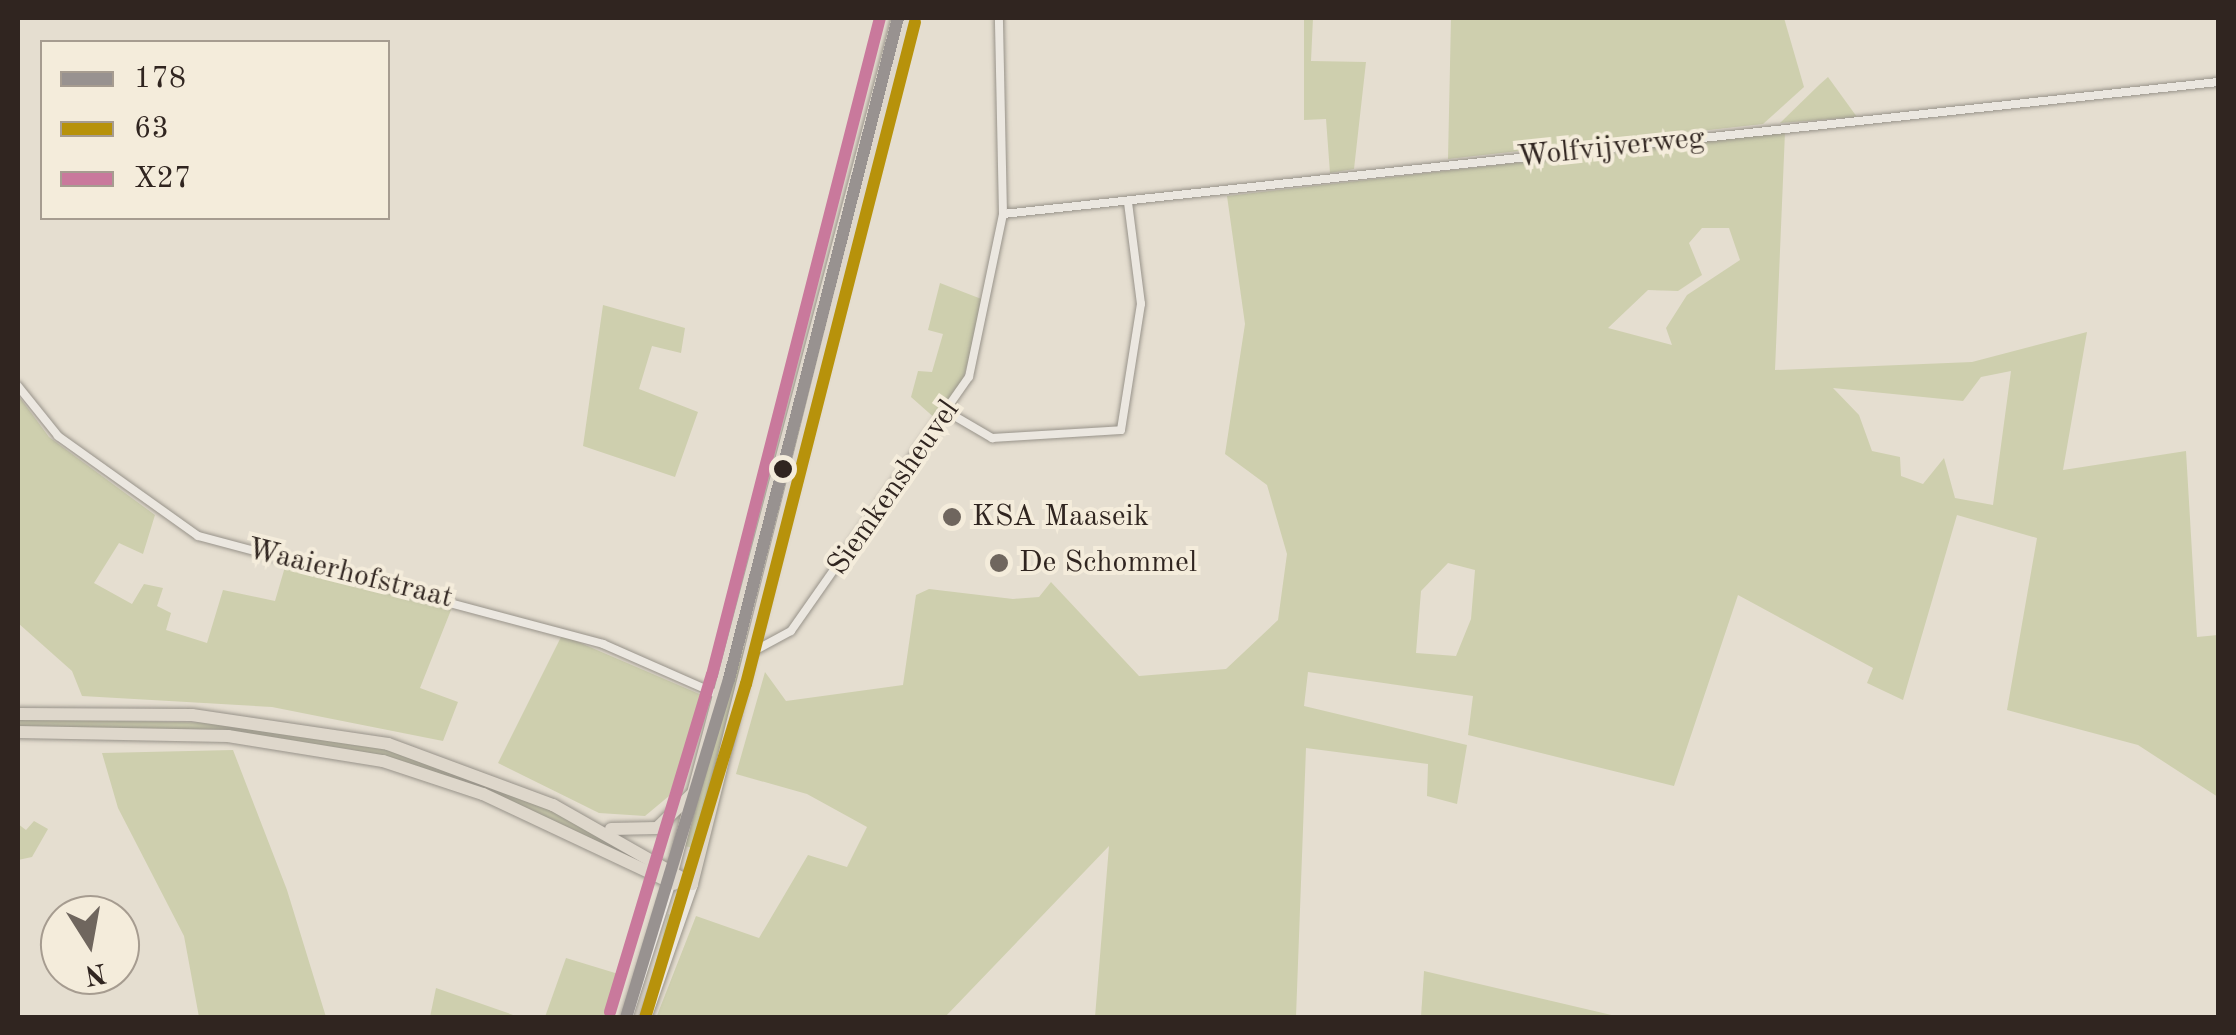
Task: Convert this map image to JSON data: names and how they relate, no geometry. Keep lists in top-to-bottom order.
{
  "streets": {
    "street": ["Wolfvijverweg", "Siemkensheuvel", "Waaierhofstraat"]
  },
  "crossings": [
    ["Wolfvijverweg", "Siemkensheuvel"]
  ],
  "places": ["KSA Maaseik", "De Schommel"],
  "lines": ["transit line 178", "transit line X27", "transit line 63"],
  "legend": ["178", "63", "X27"],
  "north": "bottom"
}
